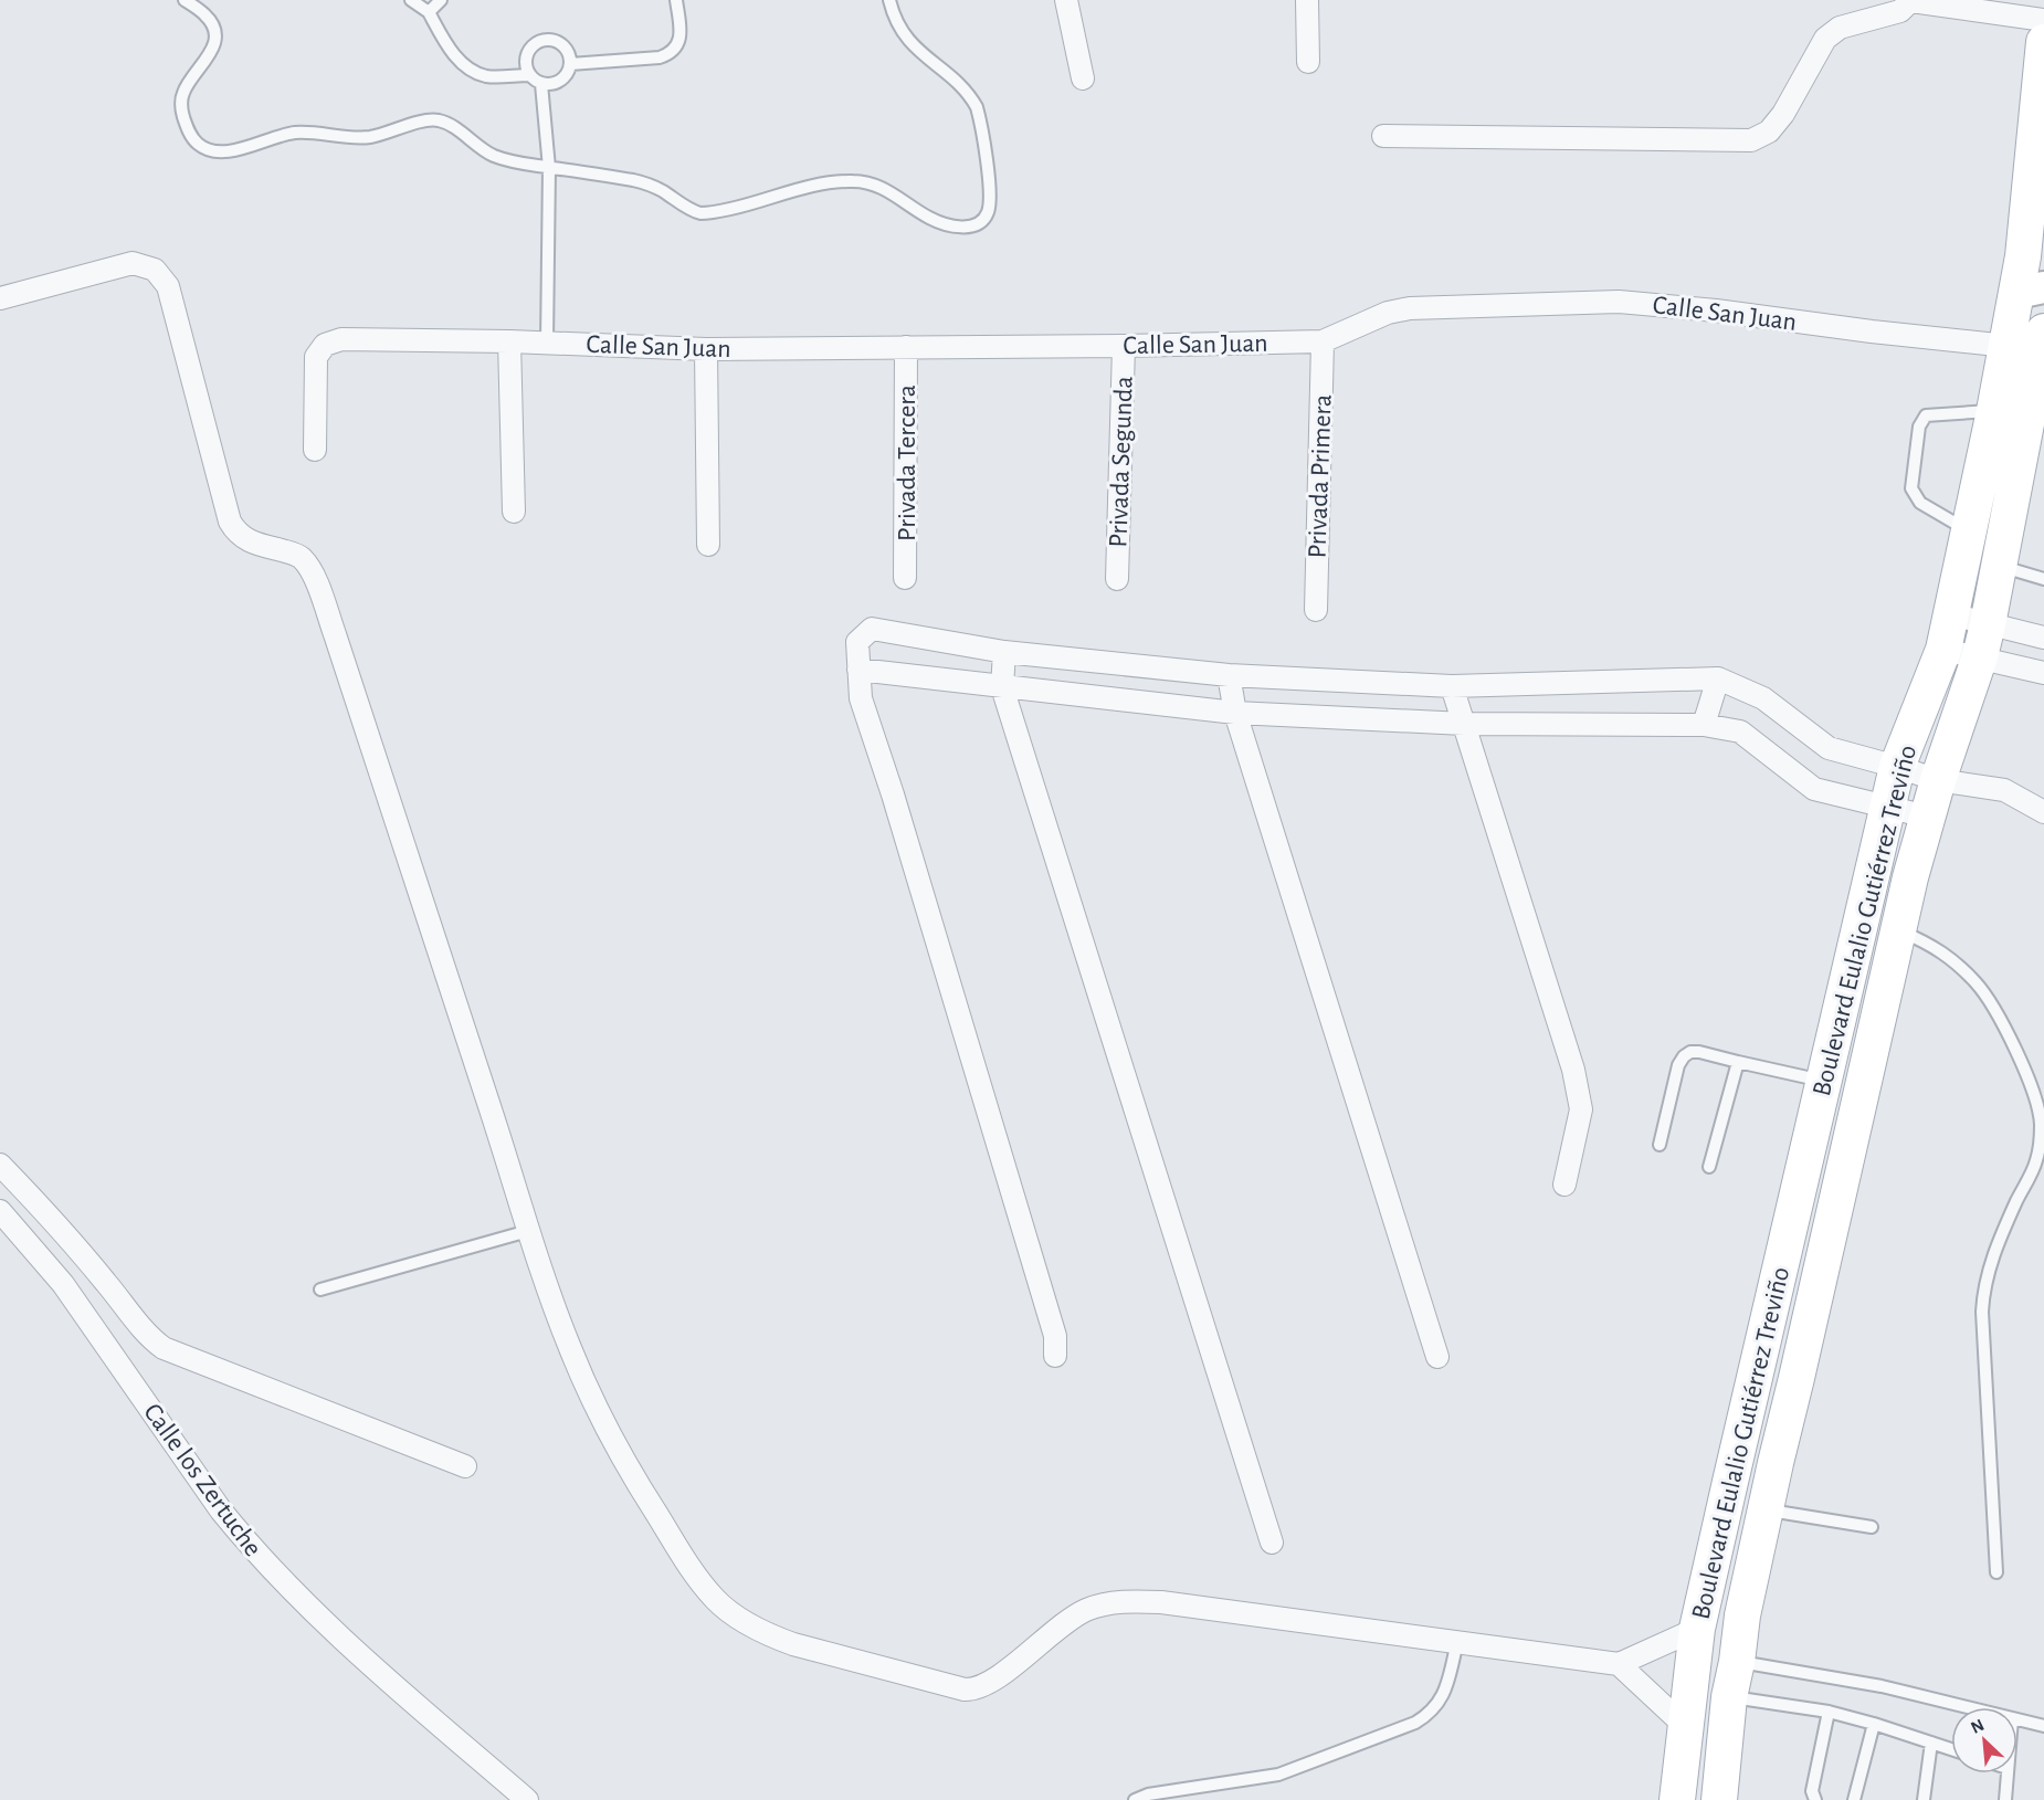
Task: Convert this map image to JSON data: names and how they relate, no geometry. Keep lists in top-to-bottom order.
{
  "streets": {
    "main road": ["Boulevard Eulalio Gutiérrez Treviño"],
    "street": [
      "Calle San Juan",
      "Privada Segunda",
      "Privada Tercera",
      "Privada Primera",
      "Calle los Zertuche"
    ]
  },
  "crossings": [
    ["Calle San Juan", "Privada Segunda"],
    ["Calle San Juan", "Privada Tercera"],
    ["Calle San Juan", "Privada Primera"],
    ["Calle San Juan", "Boulevard Eulalio Gutiérrez Treviño"]
  ],
  "north": "top left"
}
